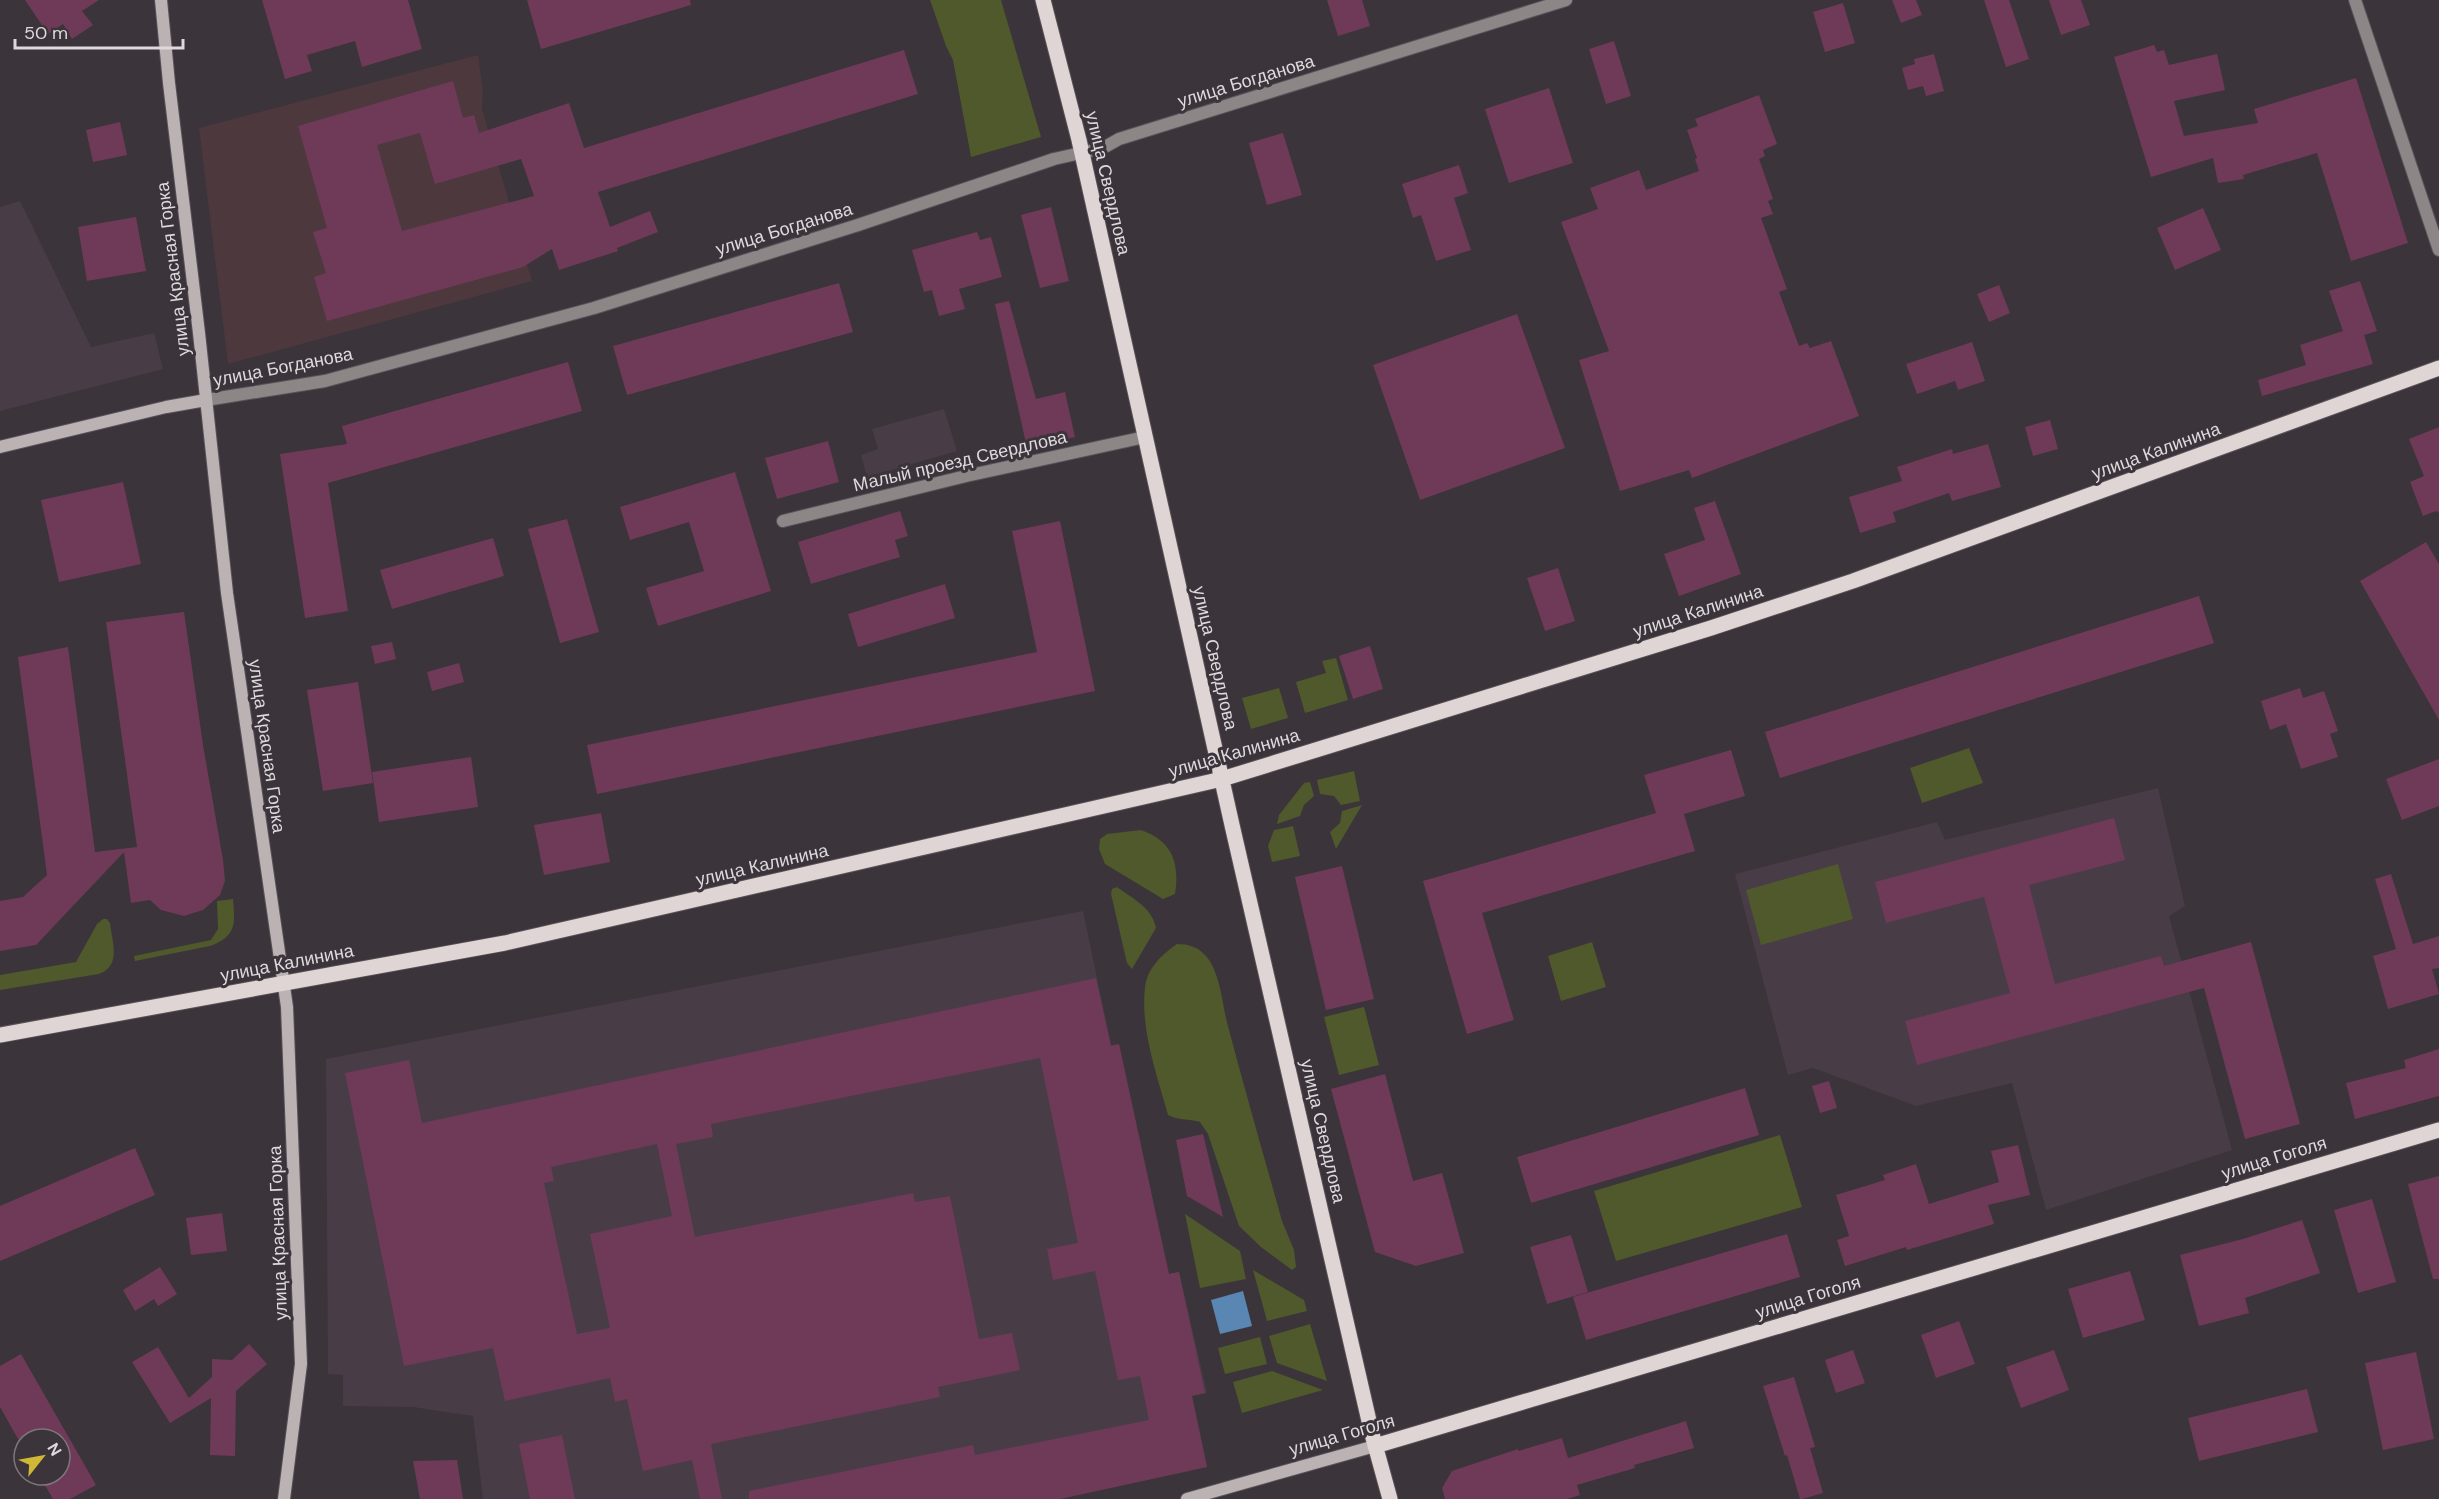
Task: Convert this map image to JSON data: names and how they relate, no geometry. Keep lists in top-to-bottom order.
{
  "streets": {
    "main road": [
      "улица Богданова",
      "улица Свердлова",
      "улица Красная Горка",
      "улица Калинина",
      "улица Гоголя"
    ],
    "street": ["Малый проезд Свердлова"]
  },
  "crossings": [
    ["улица Богданова", "улица Свердлова"],
    ["улица Богданова", "улица Красная Горка"],
    ["улица Свердлова", "улица Калинина"],
    ["улица Свердлова", "Малый проезд Свердлова"],
    ["улица Свердлова", "улица Гоголя"],
    ["улица Красная Горка", "улица Калинина"]
  ],
  "scale_bar": "50 m",
  "north": "top right"
}
